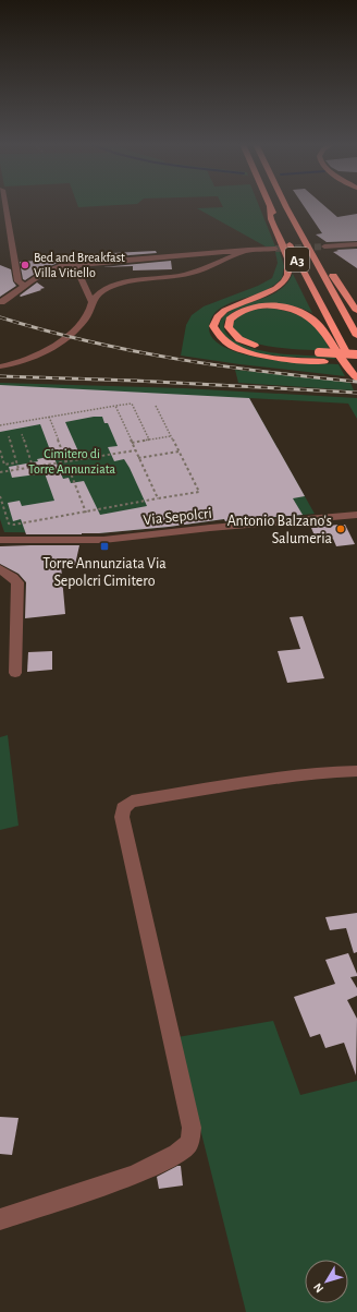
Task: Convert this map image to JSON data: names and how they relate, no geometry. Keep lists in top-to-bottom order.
{
  "streets": {
    "highway": ["A3"],
    "street": ["Via Sepolcri"]
  },
  "parks": ["Cimitero di Torre Annunziata"],
  "places": {
    "other": ["Bed and Breakfast Villa Vitiello", "Antonio Balzano's Salumeria"],
    "transit": ["Torre Annunziata Via Sepolcri Cimitero"]
  },
  "north": "bottom left"
}
